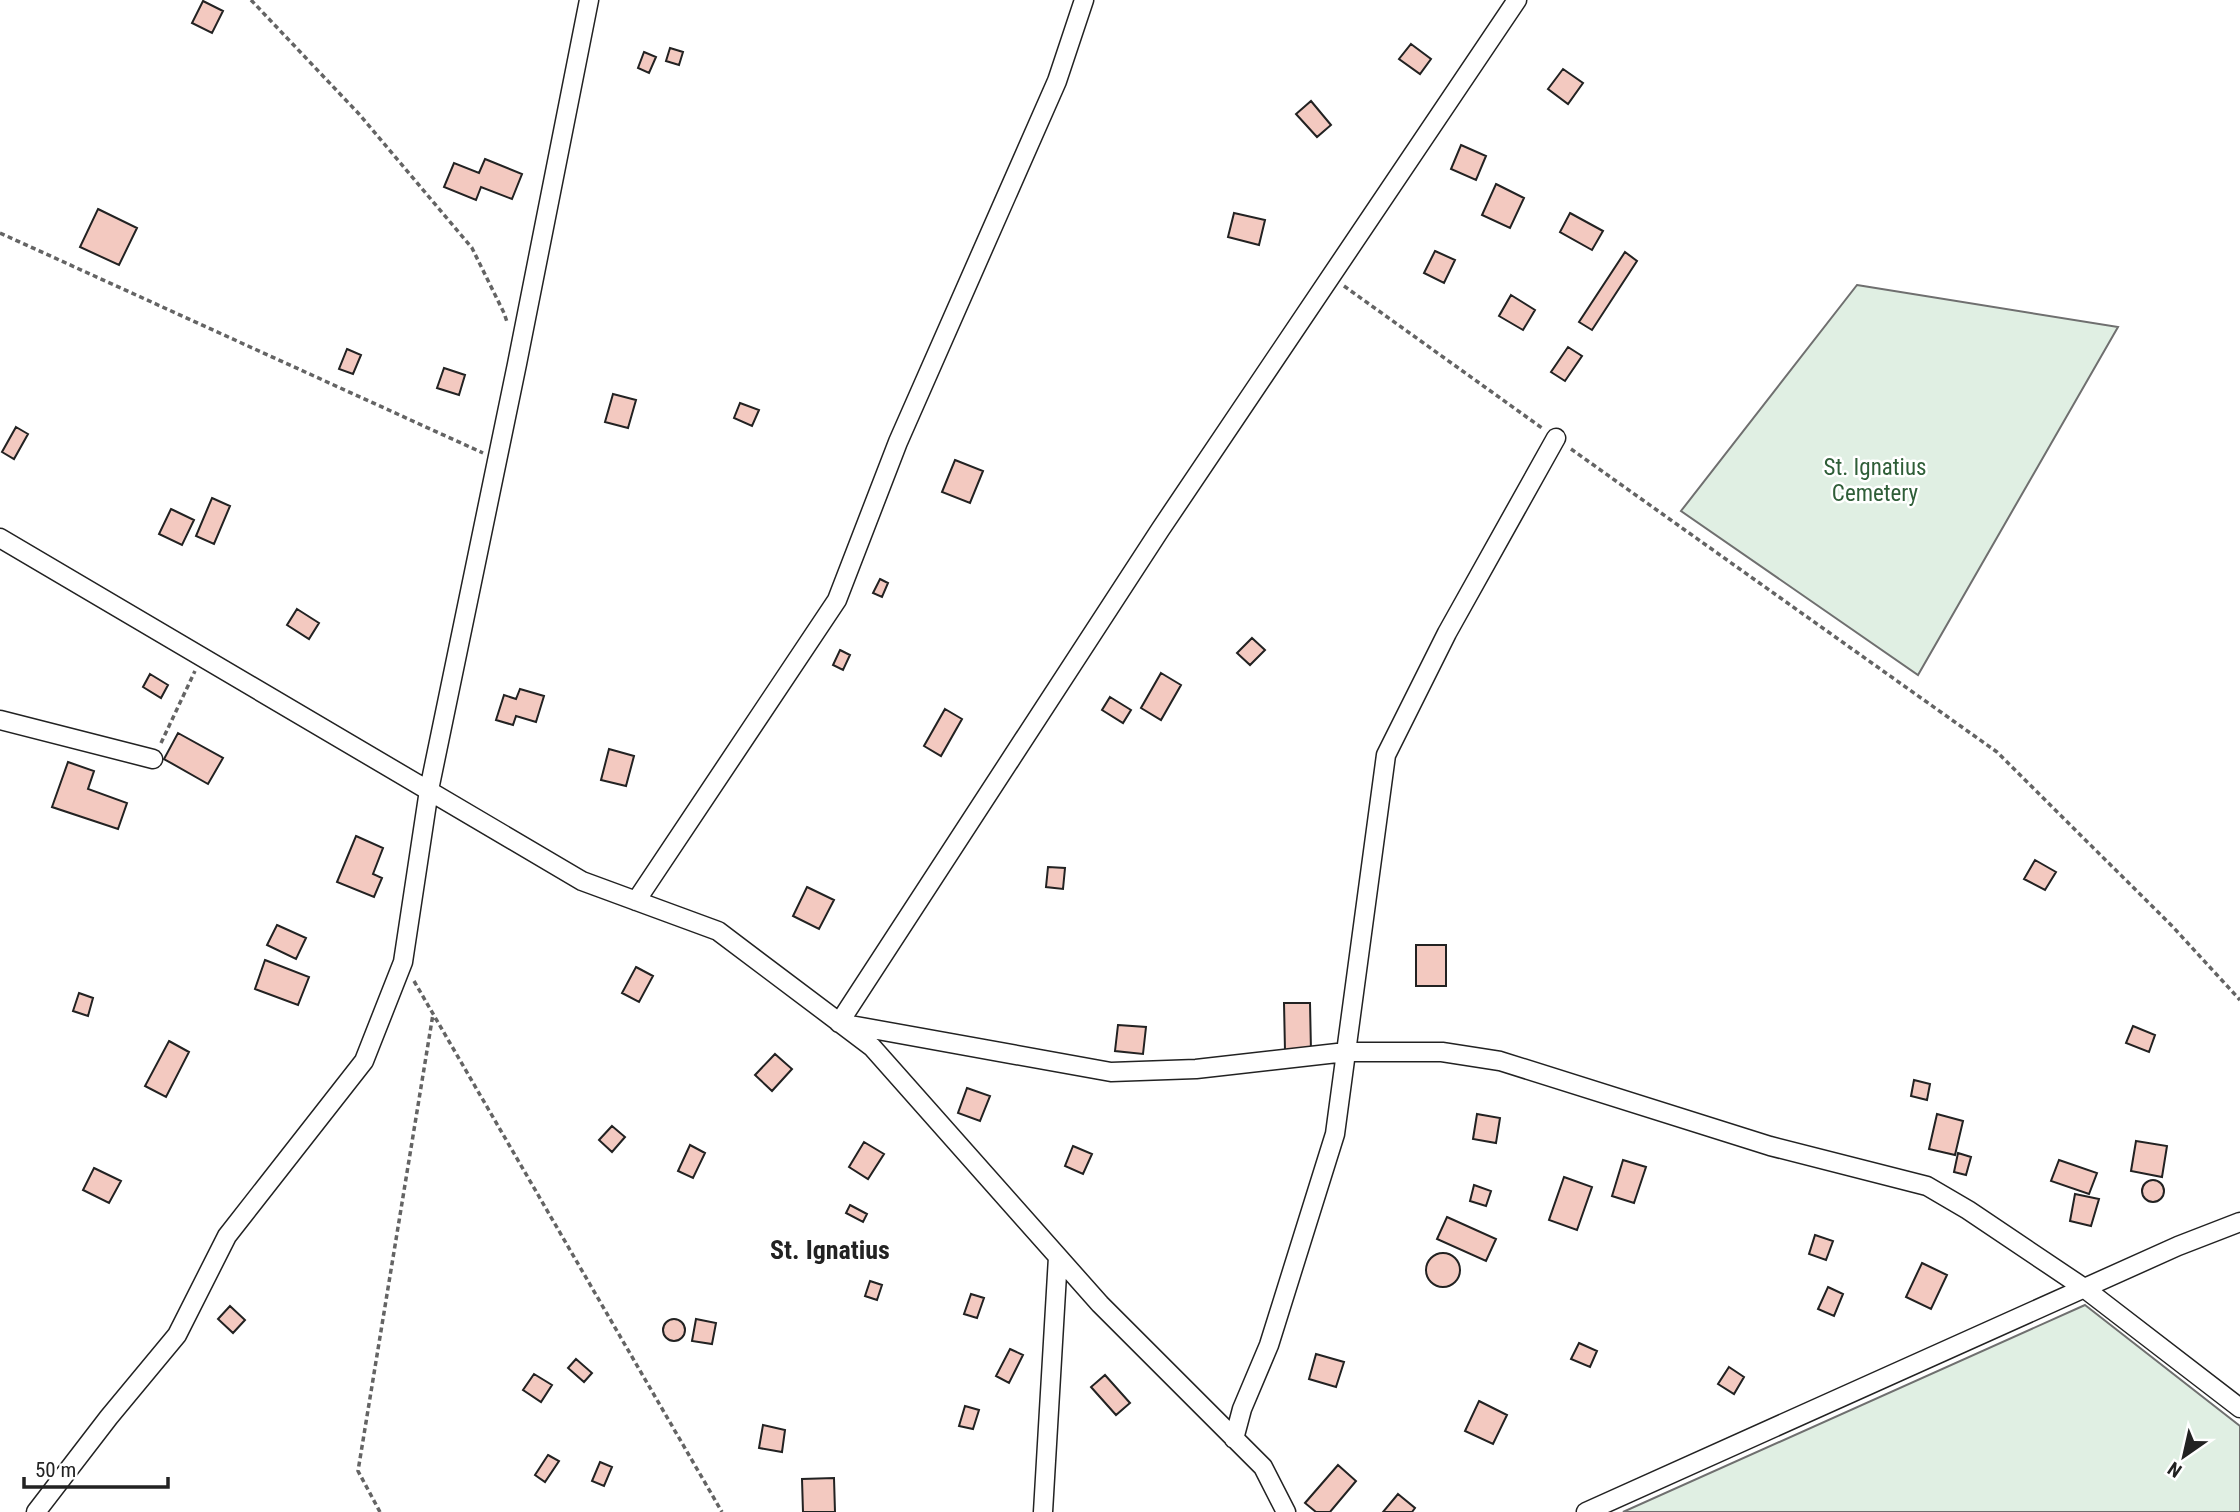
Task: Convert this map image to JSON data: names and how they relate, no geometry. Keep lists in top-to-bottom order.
{
  "districts": ["St. Ignatius"],
  "parks": ["St. Ignatius Cemetery"],
  "scale_bar": "50 m",
  "north": "bottom left"
}
